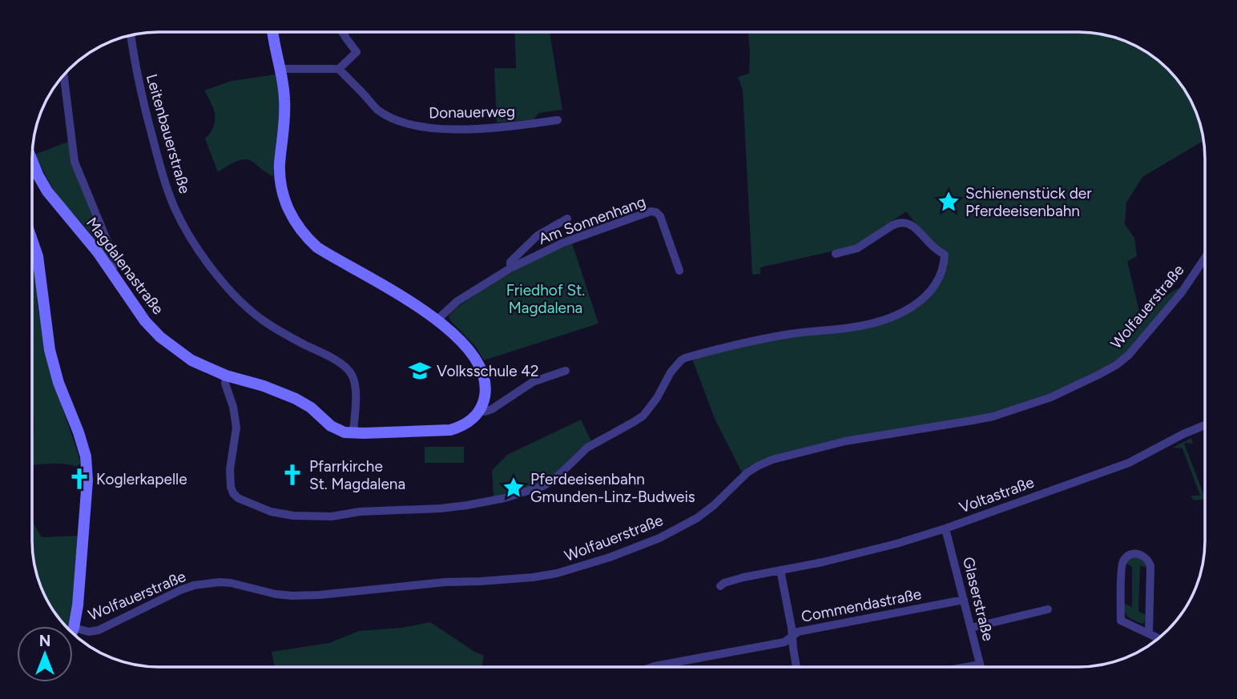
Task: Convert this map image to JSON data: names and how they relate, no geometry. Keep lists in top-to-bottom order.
{
  "streets": {
    "street": [
      "Donauerweg",
      "Leitenbauerstraße",
      "Am Sonnenhang",
      "Magdalenastraße",
      "Wolfauerstraße",
      "Voltastraße",
      "Glaserstraße",
      "Commendastraße"
    ]
  },
  "crossings": [
    ["Leitenbauerstraße", "Magdalenastraße"],
    ["Voltastraße", "Glaserstraße"],
    ["Glaserstraße", "Commendastraße"]
  ],
  "parks": ["Friedhof St. Magdalena"],
  "places": {
    "place": ["Schienenstück der Pferdeeisenbahn", "Pferdeeisenbahn Gmunden-Linz-Budweis"],
    "school or university": ["Volksschule 42"],
    "church": ["Pfarrkirche St. Magdalena", "Koglerkapelle"]
  },
  "north": "top"
}
